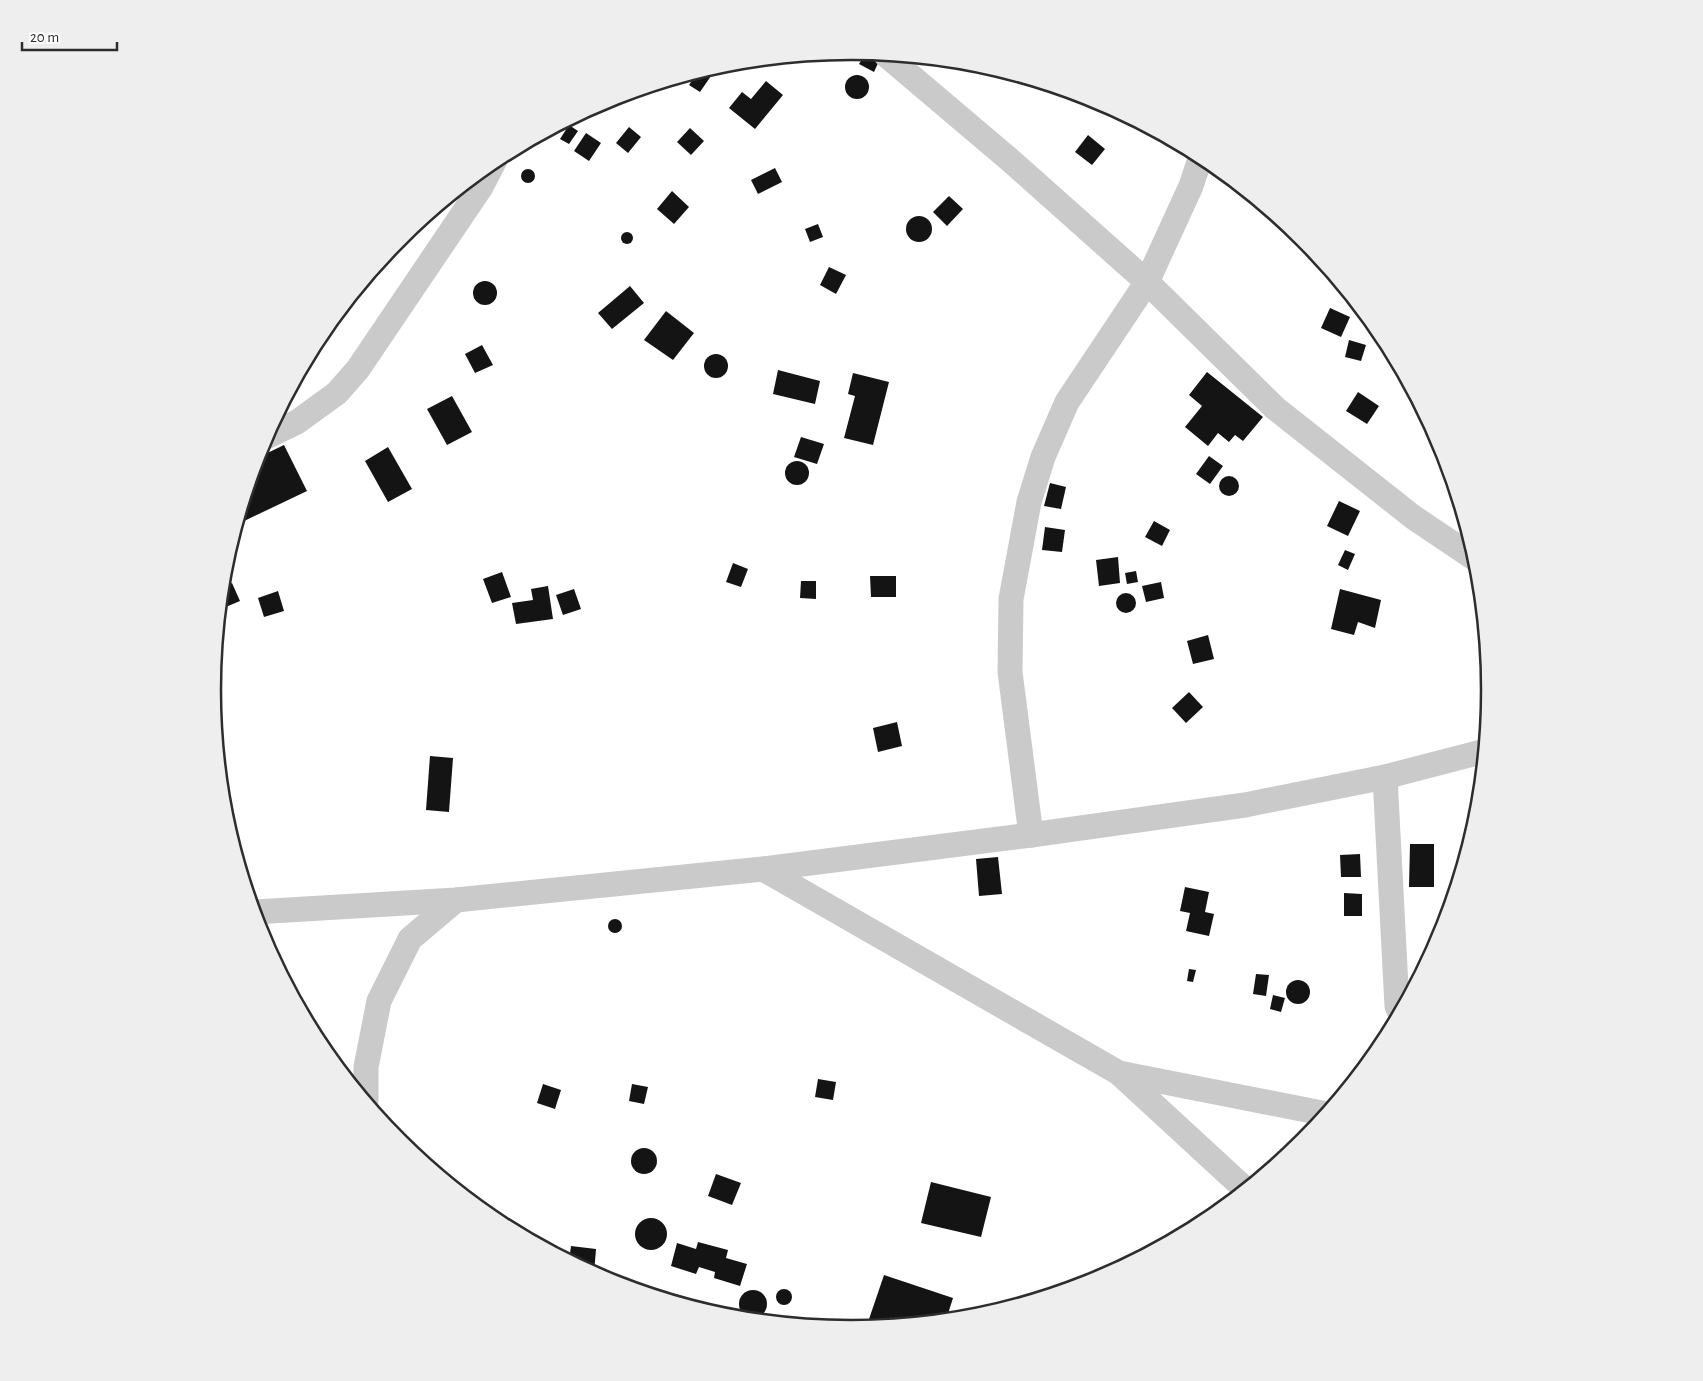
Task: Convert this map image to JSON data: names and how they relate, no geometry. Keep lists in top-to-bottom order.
{
  "scale_bar": "20 m"
}
